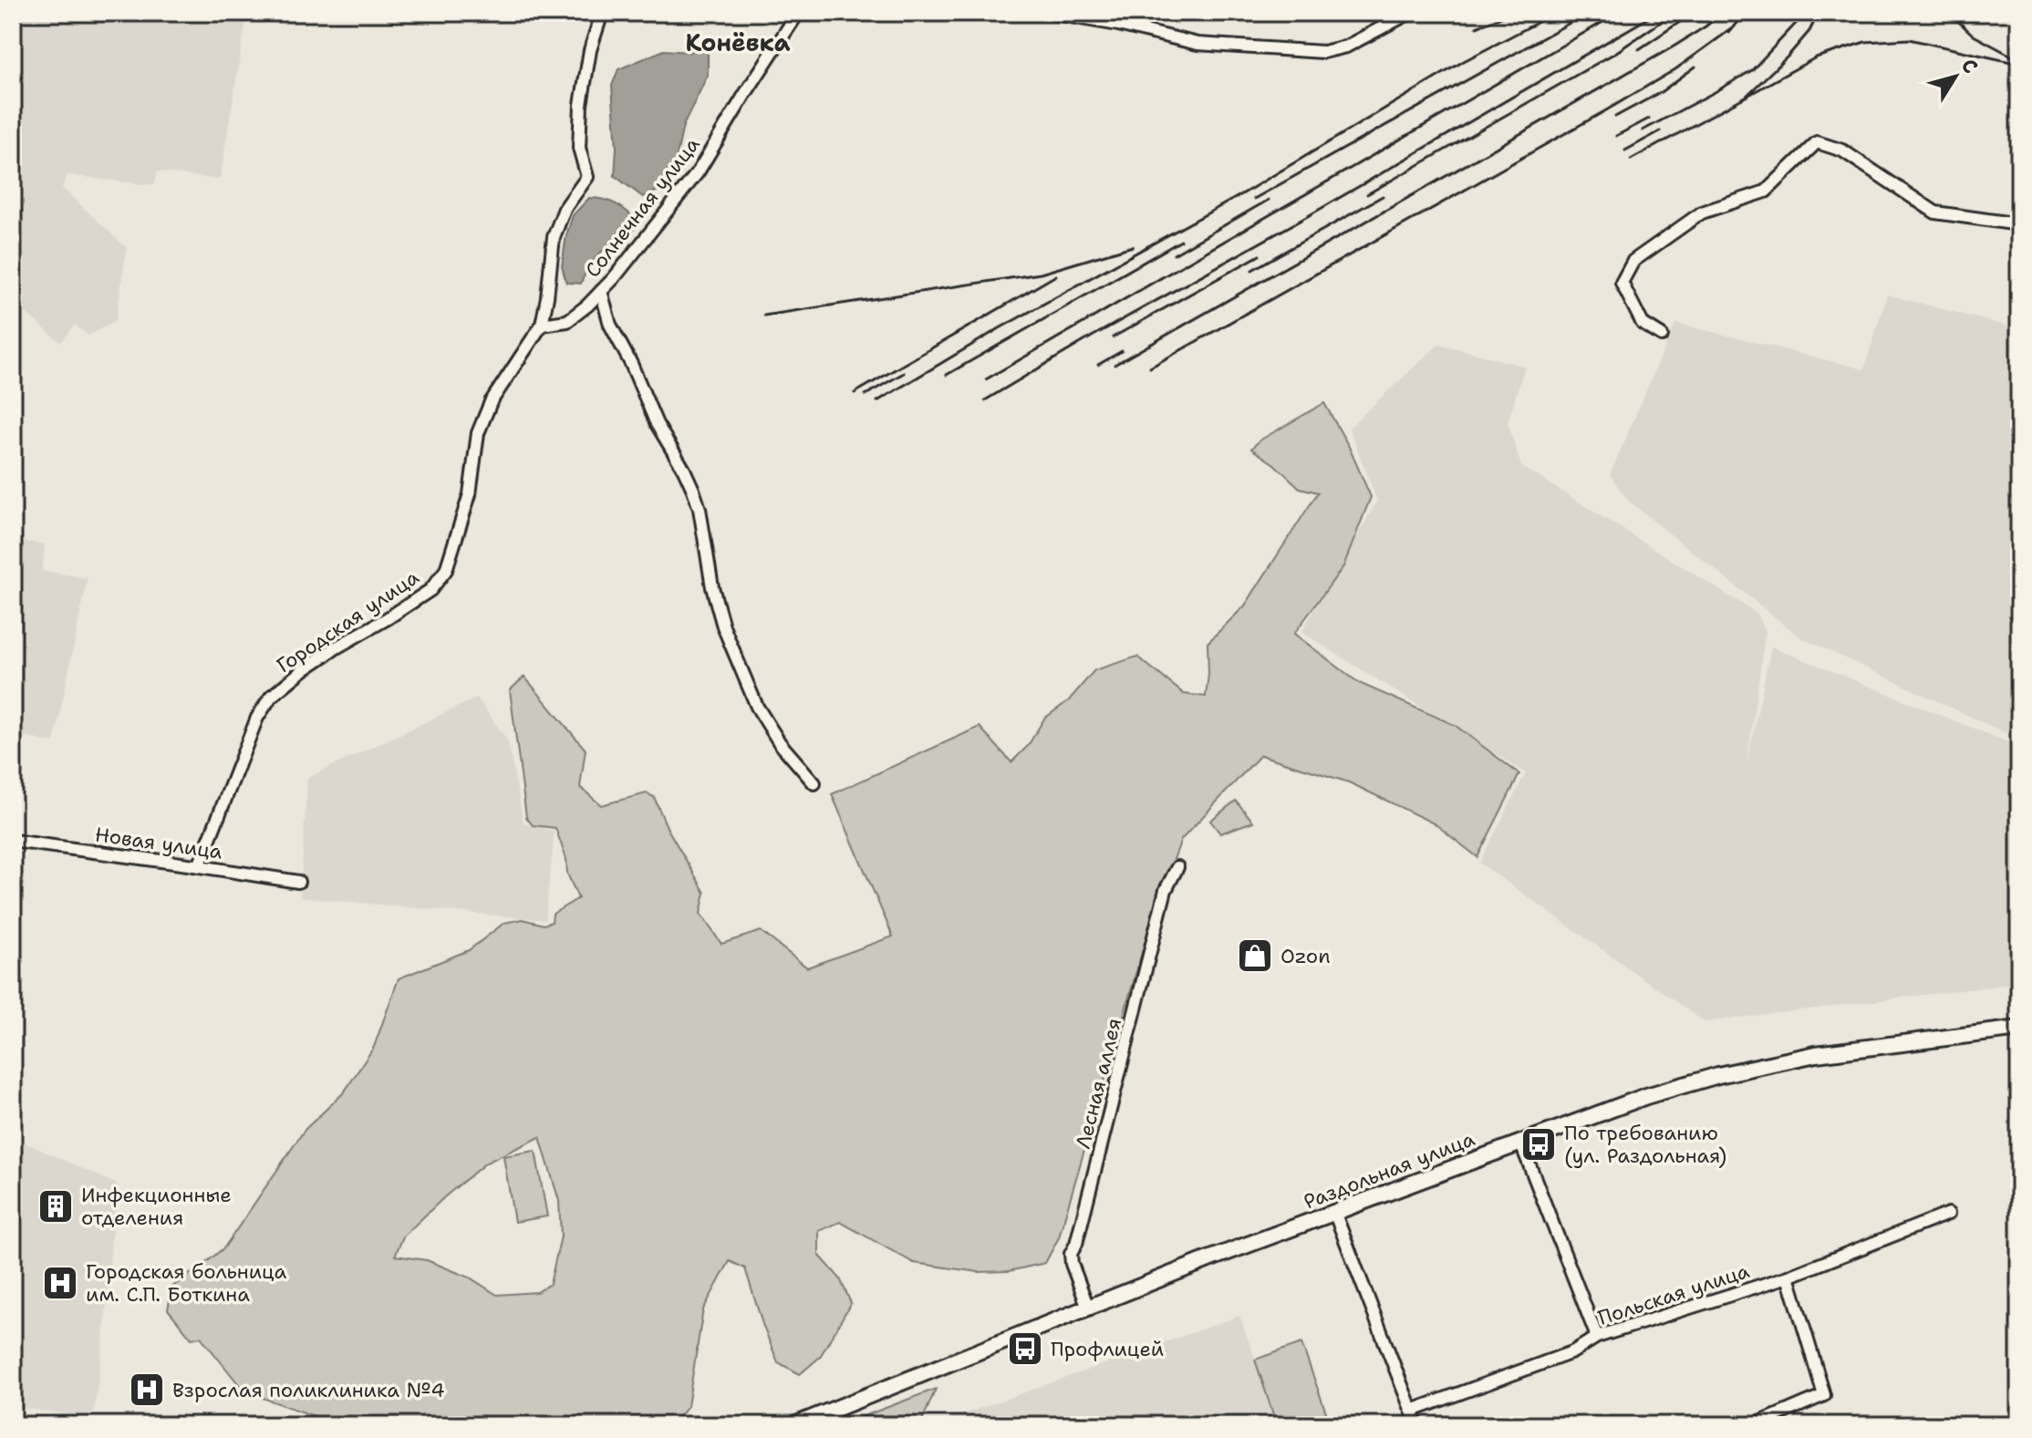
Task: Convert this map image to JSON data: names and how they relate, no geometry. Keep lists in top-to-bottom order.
{
  "streets": {
    "main road": ["Раздольная улица"],
    "street": [
      "Солнечная улица",
      "Городская улица",
      "Новая улица",
      "Лесная аллея",
      "Польская улица"
    ]
  },
  "crossings": [
    ["Солнечная улица", "Городская улица"],
    ["Городская улица", "Новая улица"],
    ["Лесная аллея", "Раздольная улица"]
  ],
  "districts": ["Конёвка"],
  "places": {
    "shop": ["Ozon"],
    "bus stop": ["По требованию (ул. Раздольная)", "Профлицей"],
    "building": ["Инфекционные отделения"],
    "hospital": ["Городская больница им. С.П. Боткина", "Взрослая поликлиника №4"]
  },
  "north": "top right"
}
